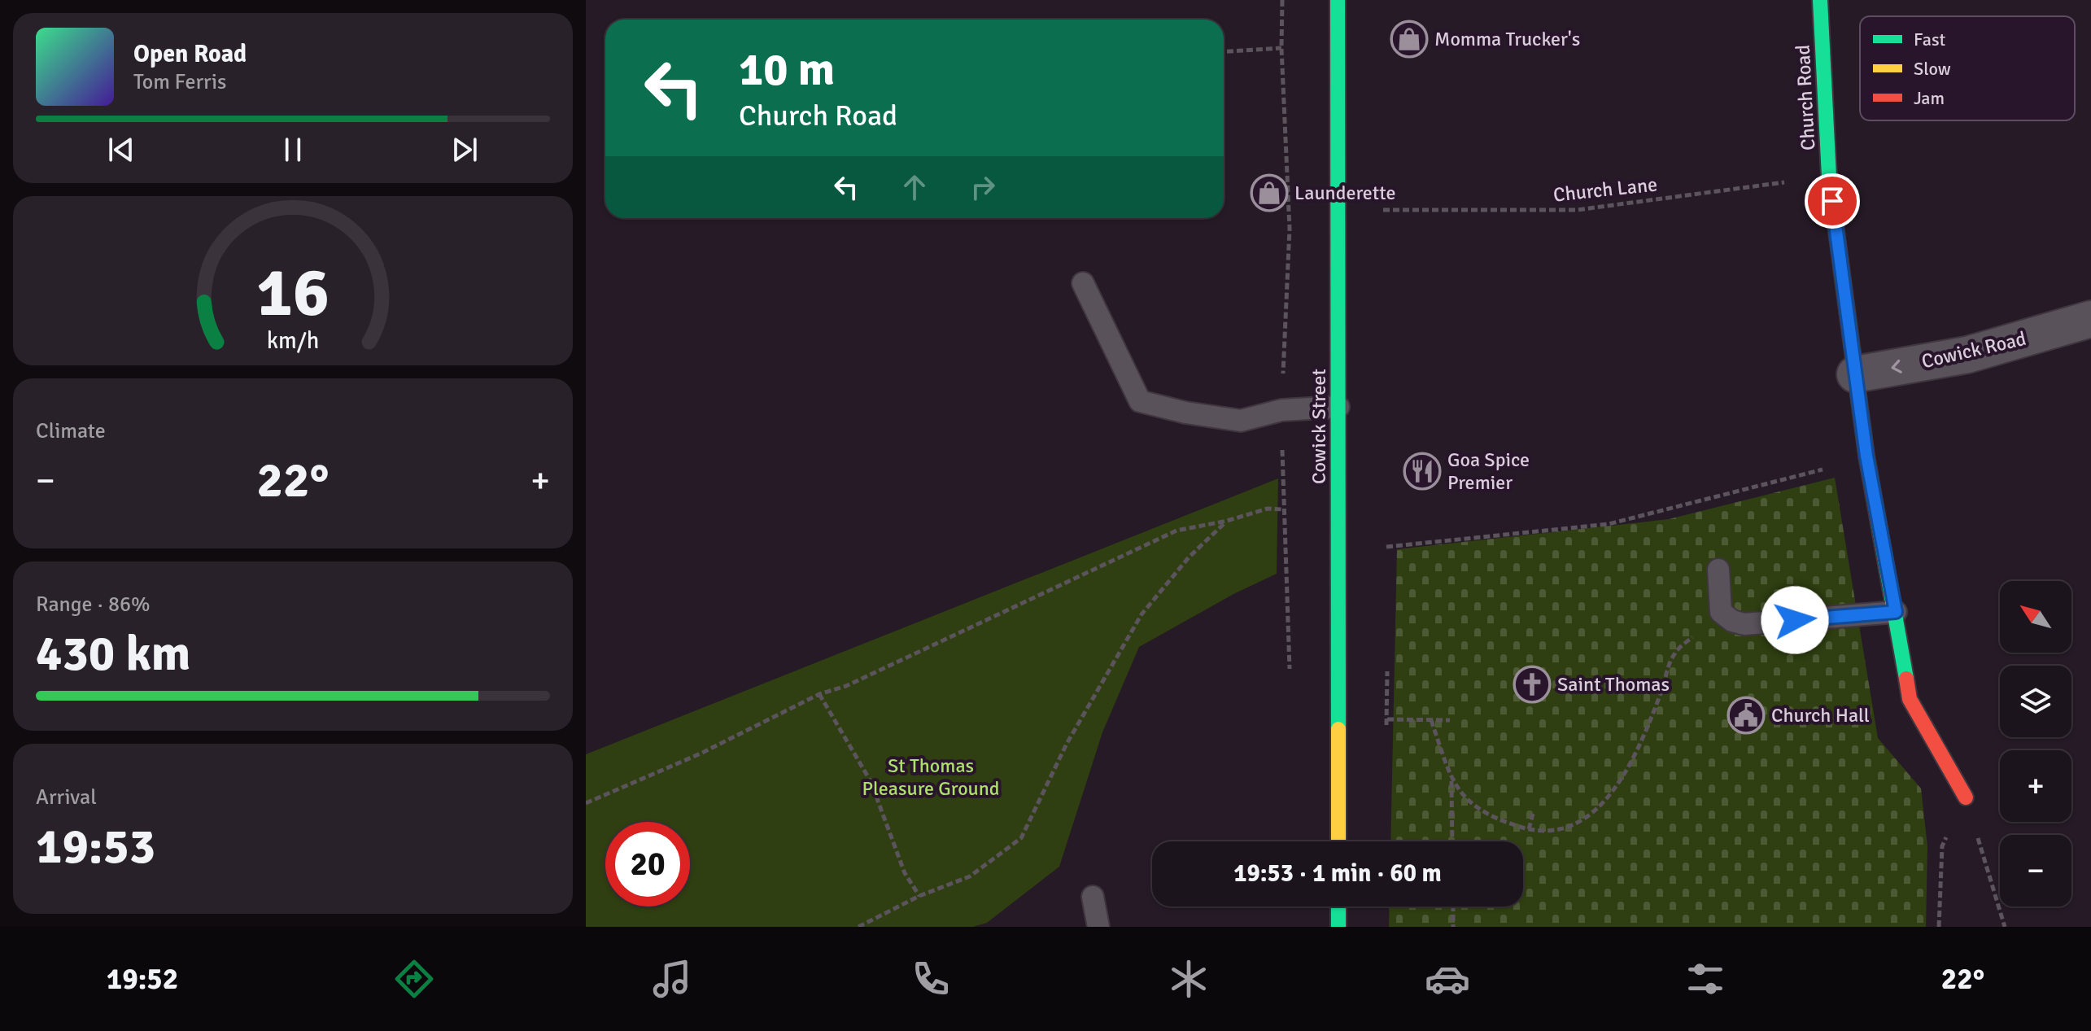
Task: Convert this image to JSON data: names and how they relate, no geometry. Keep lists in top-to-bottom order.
{
  "streets": {
    "main road": ["Church Road", "Cowick Street"],
    "street": ["Cowick Road"],
    "path": ["Church Lane"]
  },
  "crossings": [
    ["Church Road", "Church Lane"],
    ["Church Road", "Cowick Road"]
  ],
  "one_way": ["Cowick Road"],
  "parks": ["St Thomas Pleasure Ground"],
  "places": {
    "shop": ["Momma Trucker's", "Launderette"],
    "restaurant": ["Goa Spice Premier"],
    "church": ["Saint Thomas"],
    "public building": ["Church Hall"]
  },
  "legend": ["Fast", "Slow", "Jam"],
  "north": "top left",
  "page": {
    "turn": ["10 m", "Church Road"],
    "song": ["Open Road", "Tom Ferris"],
    "tile": [
      "Climate",
      ["Range · 86%", "430 km"],
      ["Arrival", "19:53"]
    ],
    "heat": ["−", "22°", "+"],
    "map_buttons": ["+", "−"],
    "limit": "20",
    "trip": "19:53 · 1 min · 60 m",
    "tabs": ["19:52", "22°"],
    "gauge": ["16", "km/h"]
  }
}
